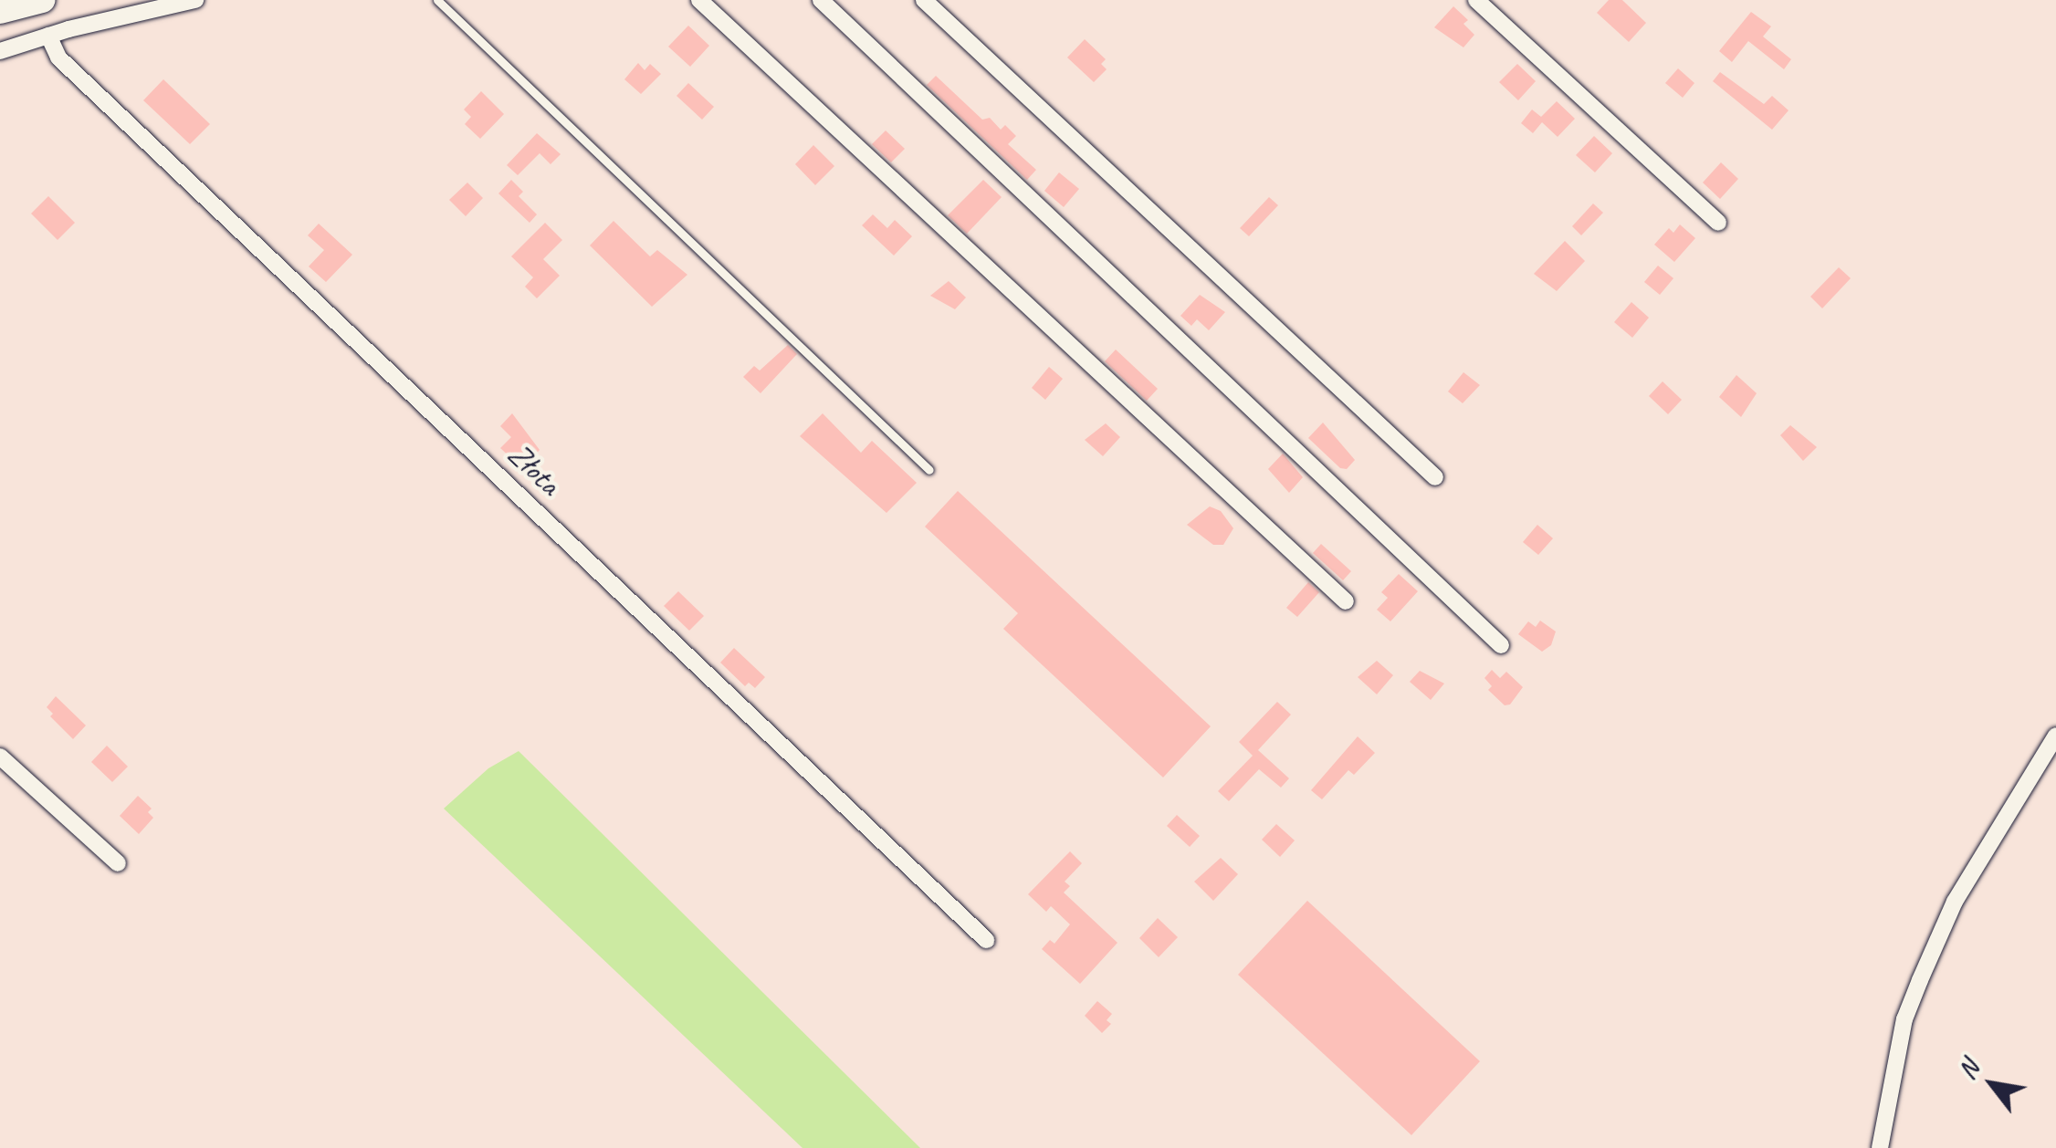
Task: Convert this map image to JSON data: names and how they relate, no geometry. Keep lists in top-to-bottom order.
{
  "streets": {
    "street": ["Złota"]
  },
  "north": "top left"
}
